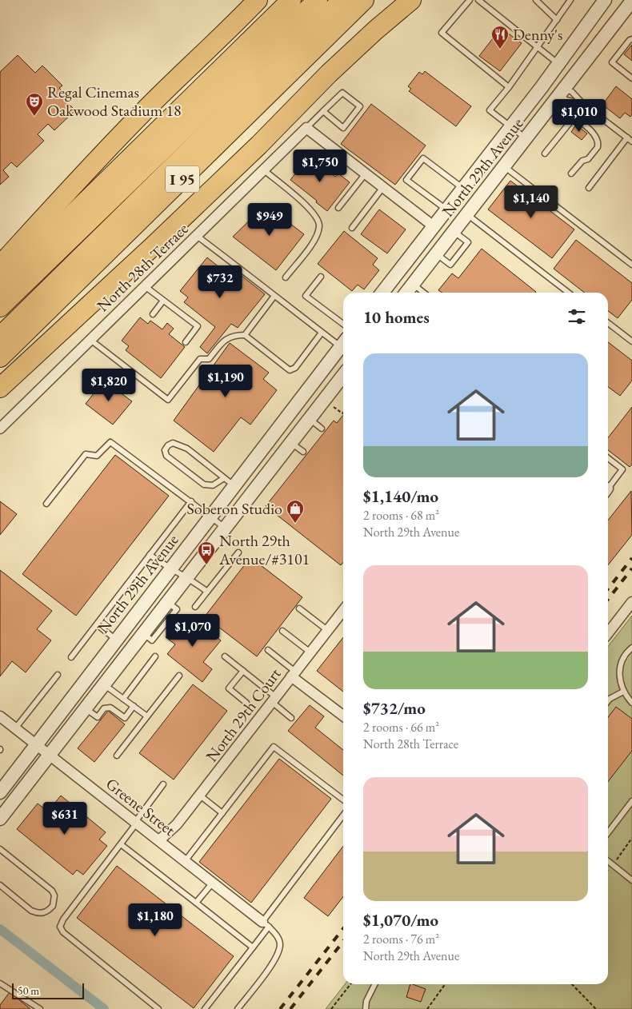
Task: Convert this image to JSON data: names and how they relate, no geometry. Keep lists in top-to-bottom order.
{
  "streets": {
    "highway": ["I 95"],
    "street": [
      "North 29th Avenue",
      "North 28th Terrace",
      "North 29th Court",
      "Greene Street"
    ]
  },
  "crossings": [
    ["North 29th Avenue", "Greene Street"],
    ["North 29th Court", "Greene Street"]
  ],
  "places": {
    "restaurant": ["Denny's"],
    "theatre": ["Regal Cinemas Oakwood Stadium 18"],
    "shop": ["Soberon Studio"],
    "bus stop": ["North 29th Avenue/#3101"]
  },
  "scale_bar": "50 m",
  "page": {
    "price": [
      "$1,010",
      "$1,750",
      "$1,140",
      "$949",
      "$732",
      "$1,190",
      "$1,820",
      "$1,070",
      "$631",
      "$1,180"
    ],
    "heading": "10 homes",
    "list": [
      {
        "name": "$1,140/mo",
        "note": "2 rooms · 68 m² · North 29th Avenue"
      },
      {
        "name": "$732/mo",
        "note": "2 rooms · 66 m² · North 28th Terrace"
      },
      {
        "name": "$1,070/mo",
        "note": "2 rooms · 76 m² · North 29th Avenue"
      }
    ],
    "scale": "50 m"
  }
}
